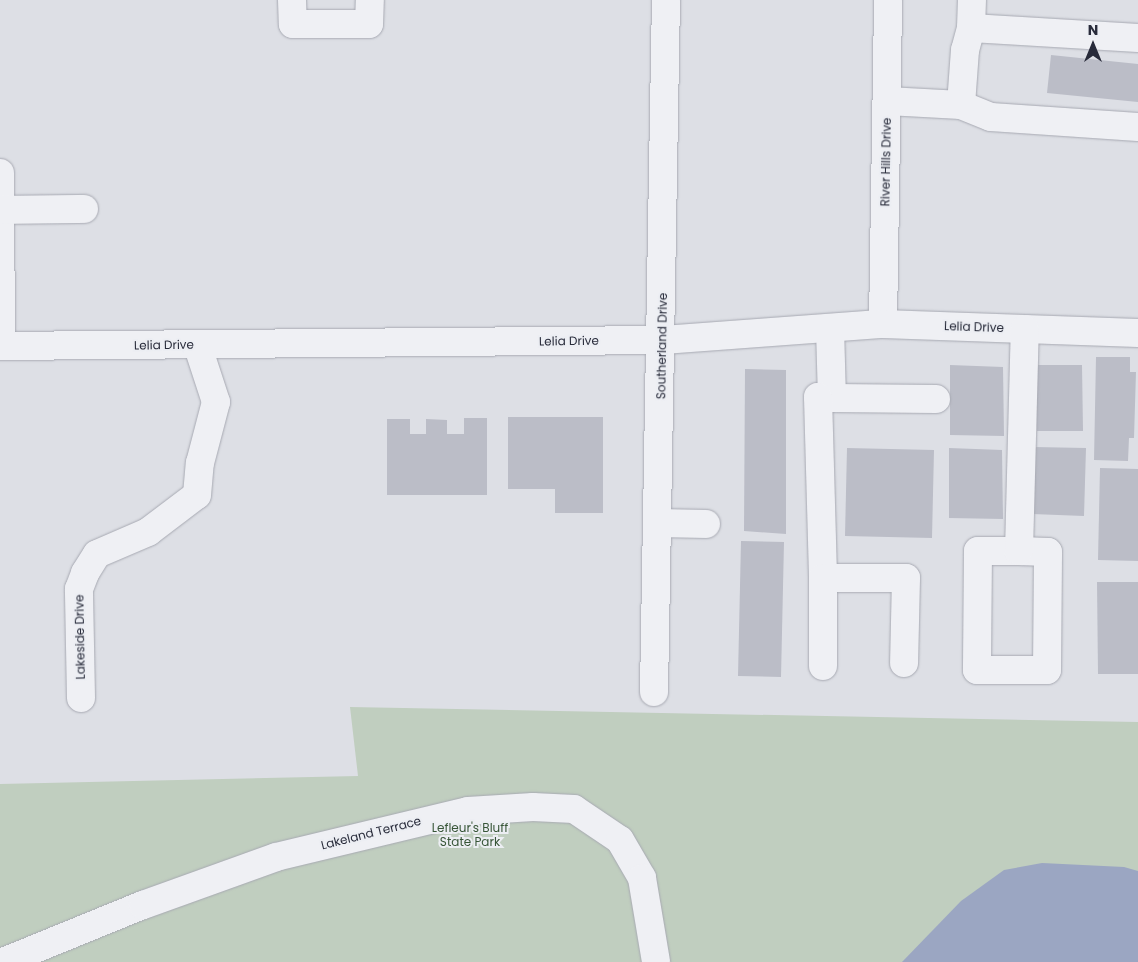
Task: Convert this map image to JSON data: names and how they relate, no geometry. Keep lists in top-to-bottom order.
{
  "streets": {
    "street": [
      "River Hills Drive",
      "Lelia Drive",
      "Southerland Drive",
      "Lakeside Drive",
      "Lakeland Terrace"
    ]
  },
  "crossings": [
    ["River Hills Drive", "Lelia Drive"],
    ["Lelia Drive", "Southerland Drive"],
    ["Lelia Drive", "Lakeside Drive"]
  ],
  "parks": ["Lefleur's Bluff State Park"],
  "north": "top"
}
